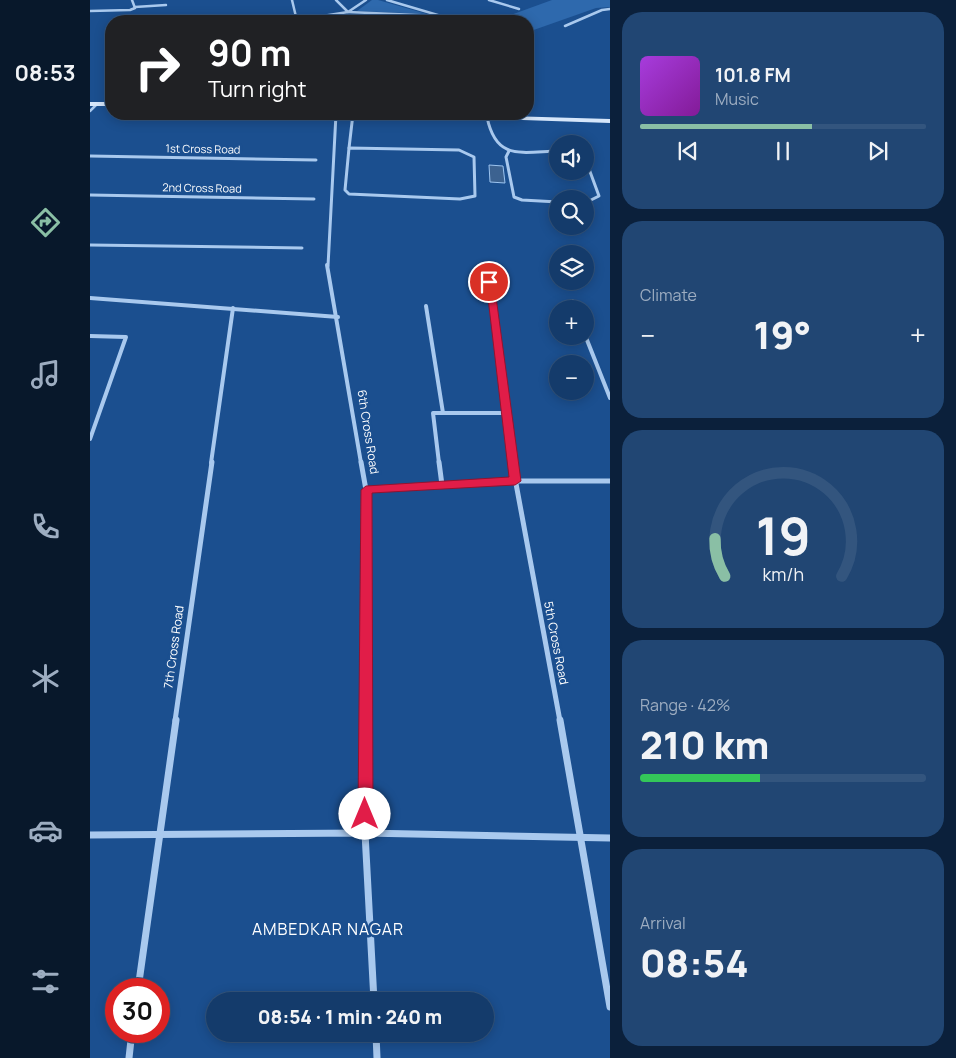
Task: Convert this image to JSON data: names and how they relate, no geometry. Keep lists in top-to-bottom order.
{
  "streets": {
    "street": [
      "1st Cross Road",
      "2nd Cross Road",
      "6th Cross Road",
      "5th Cross Road",
      "7th Cross Road"
    ]
  },
  "districts": ["AMBEDKAR NAGAR"],
  "page": {
    "tabs": "08:53",
    "turn": ["90 m", "Turn right"],
    "song": ["101.8 FM", "Music"],
    "map_buttons": ["+", "−"],
    "tile": [
      "Climate",
      ["Range · 42%", "210 km"],
      ["Arrival", "08:54"]
    ],
    "heat": ["−", "19°", "+"],
    "limit": "30",
    "trip": "08:54 · 1 min · 240 m",
    "gauge": ["19", "km/h"]
  }
}
